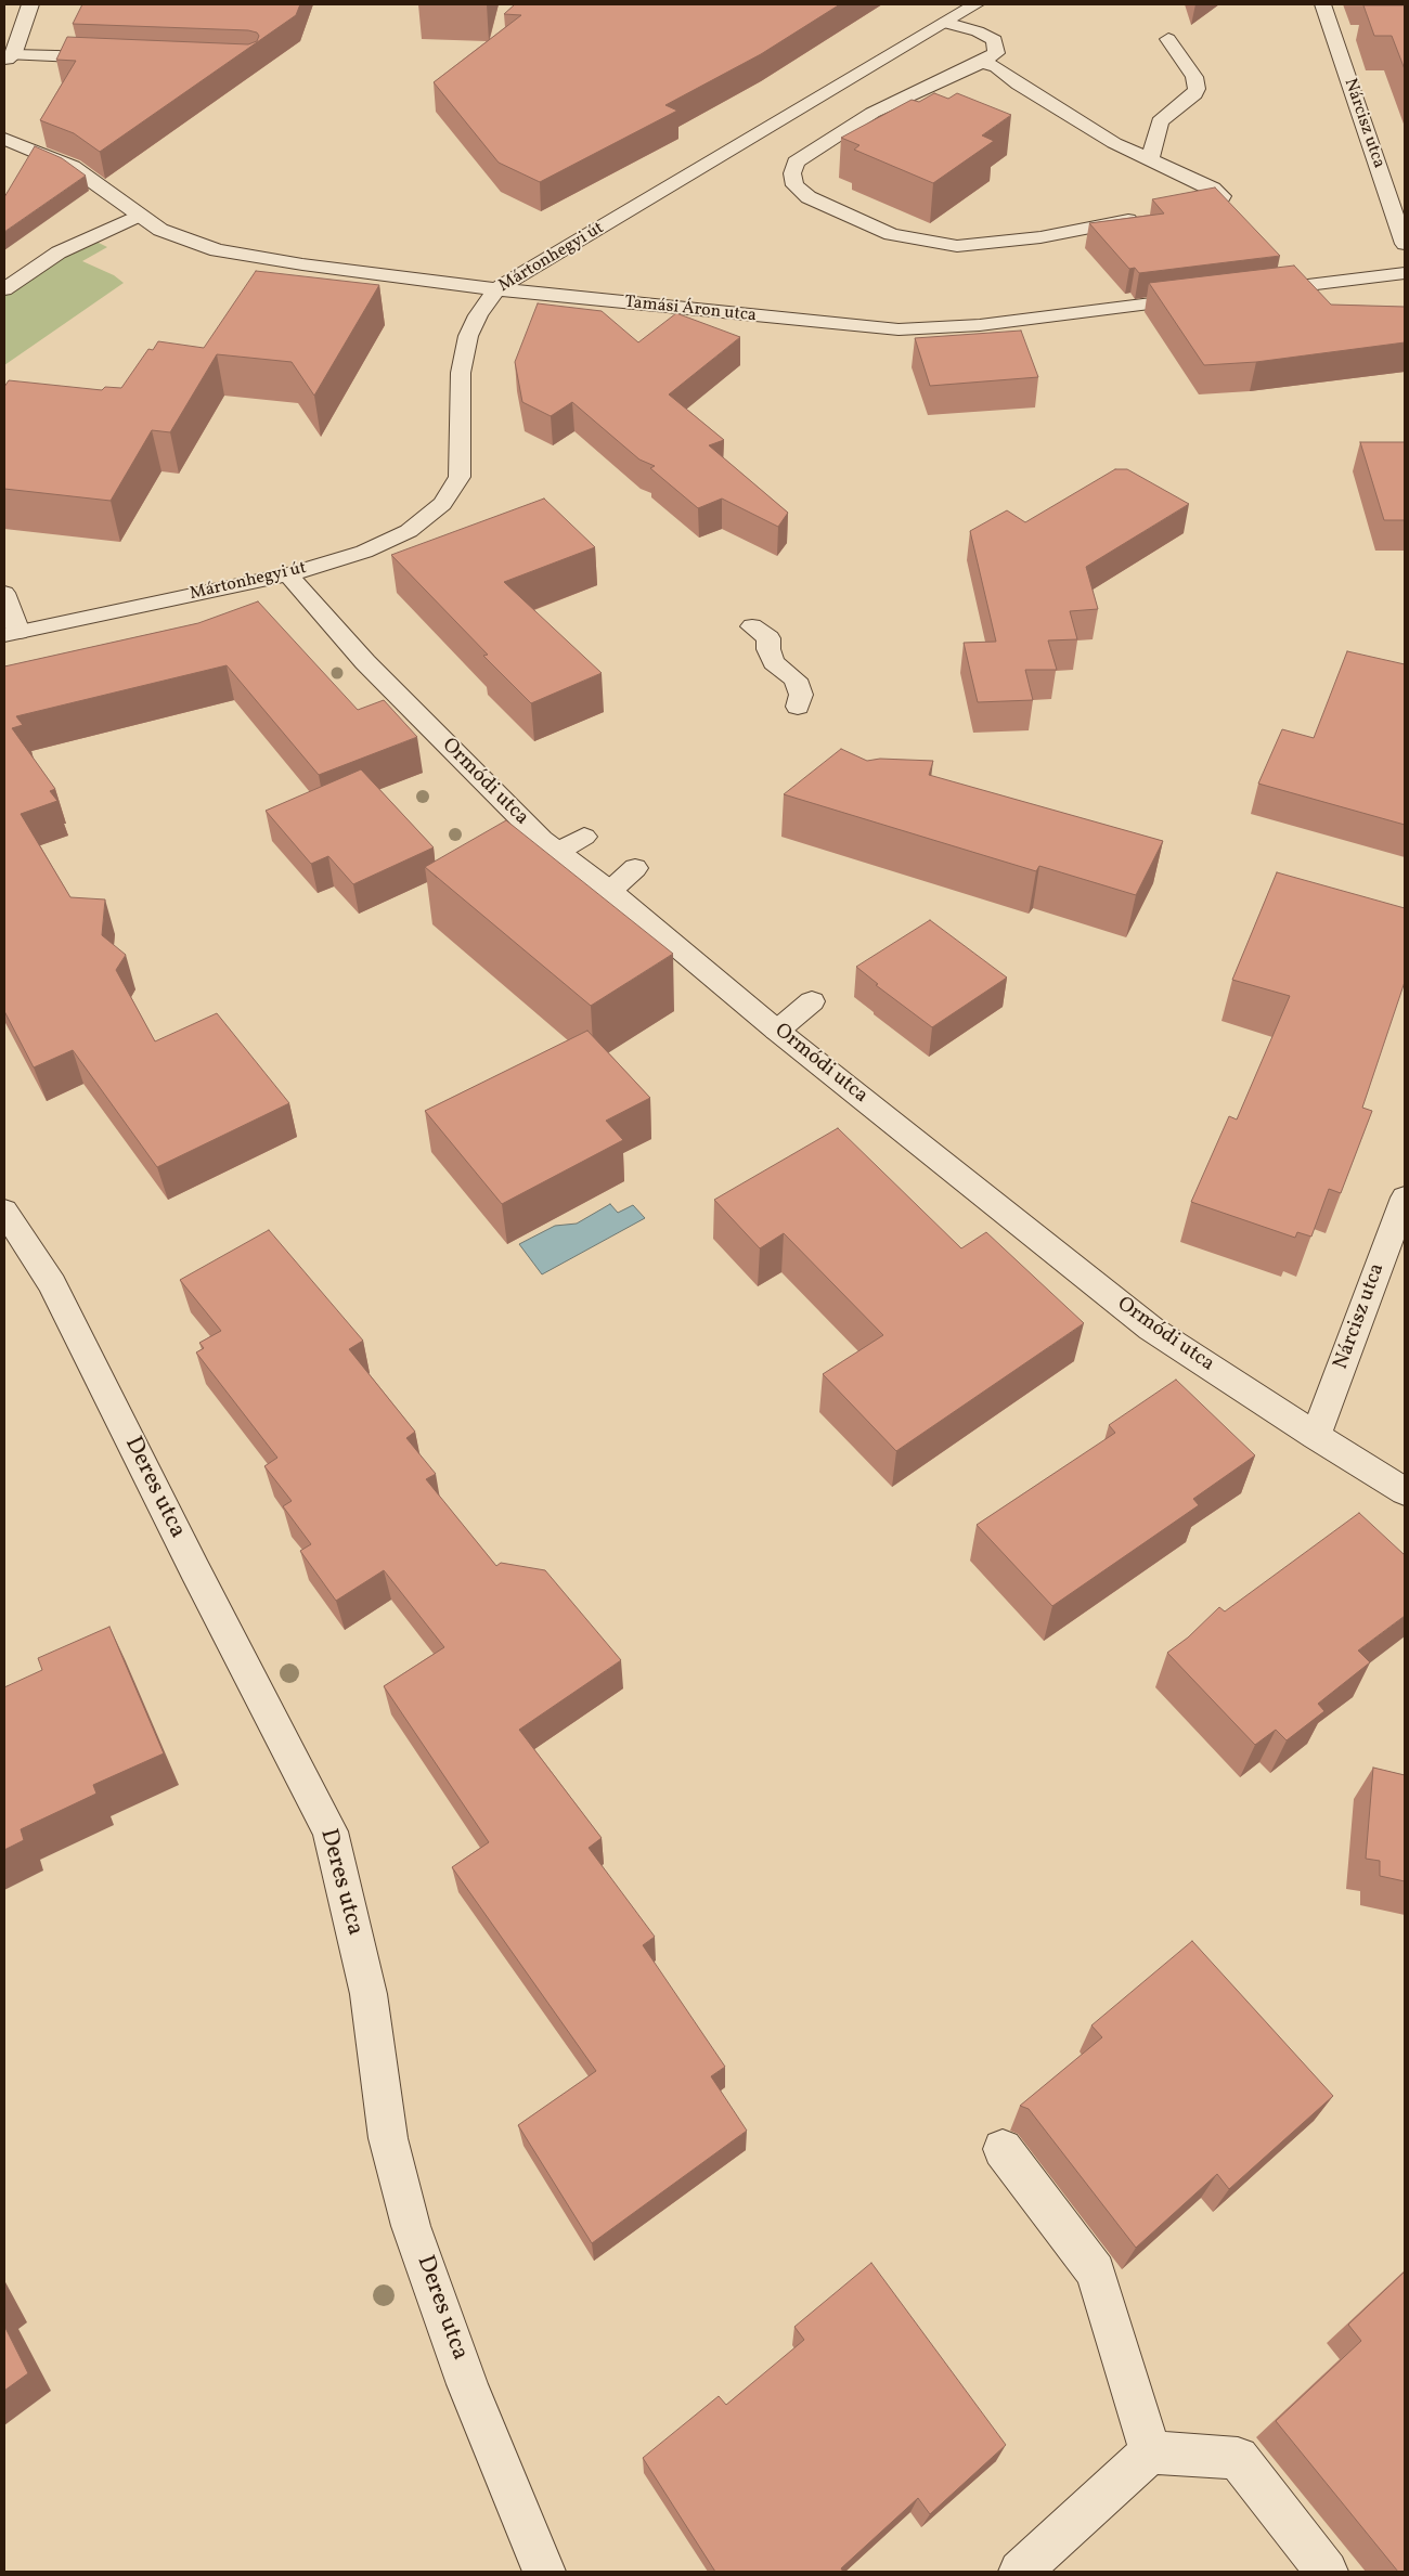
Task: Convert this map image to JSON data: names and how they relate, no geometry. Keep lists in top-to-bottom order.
{
  "streets": {
    "street": [
      "Nárcisz utca",
      "Mártonhegyi út",
      "Tamási Áron utca",
      "Ormódi utca",
      "Deres utca"
    ]
  },
  "crossings": [
    ["Nárcisz utca", "Ormódi utca"],
    ["Mártonhegyi út", "Tamási Áron utca"],
    ["Mártonhegyi út", "Ormódi utca"]
  ]
}
